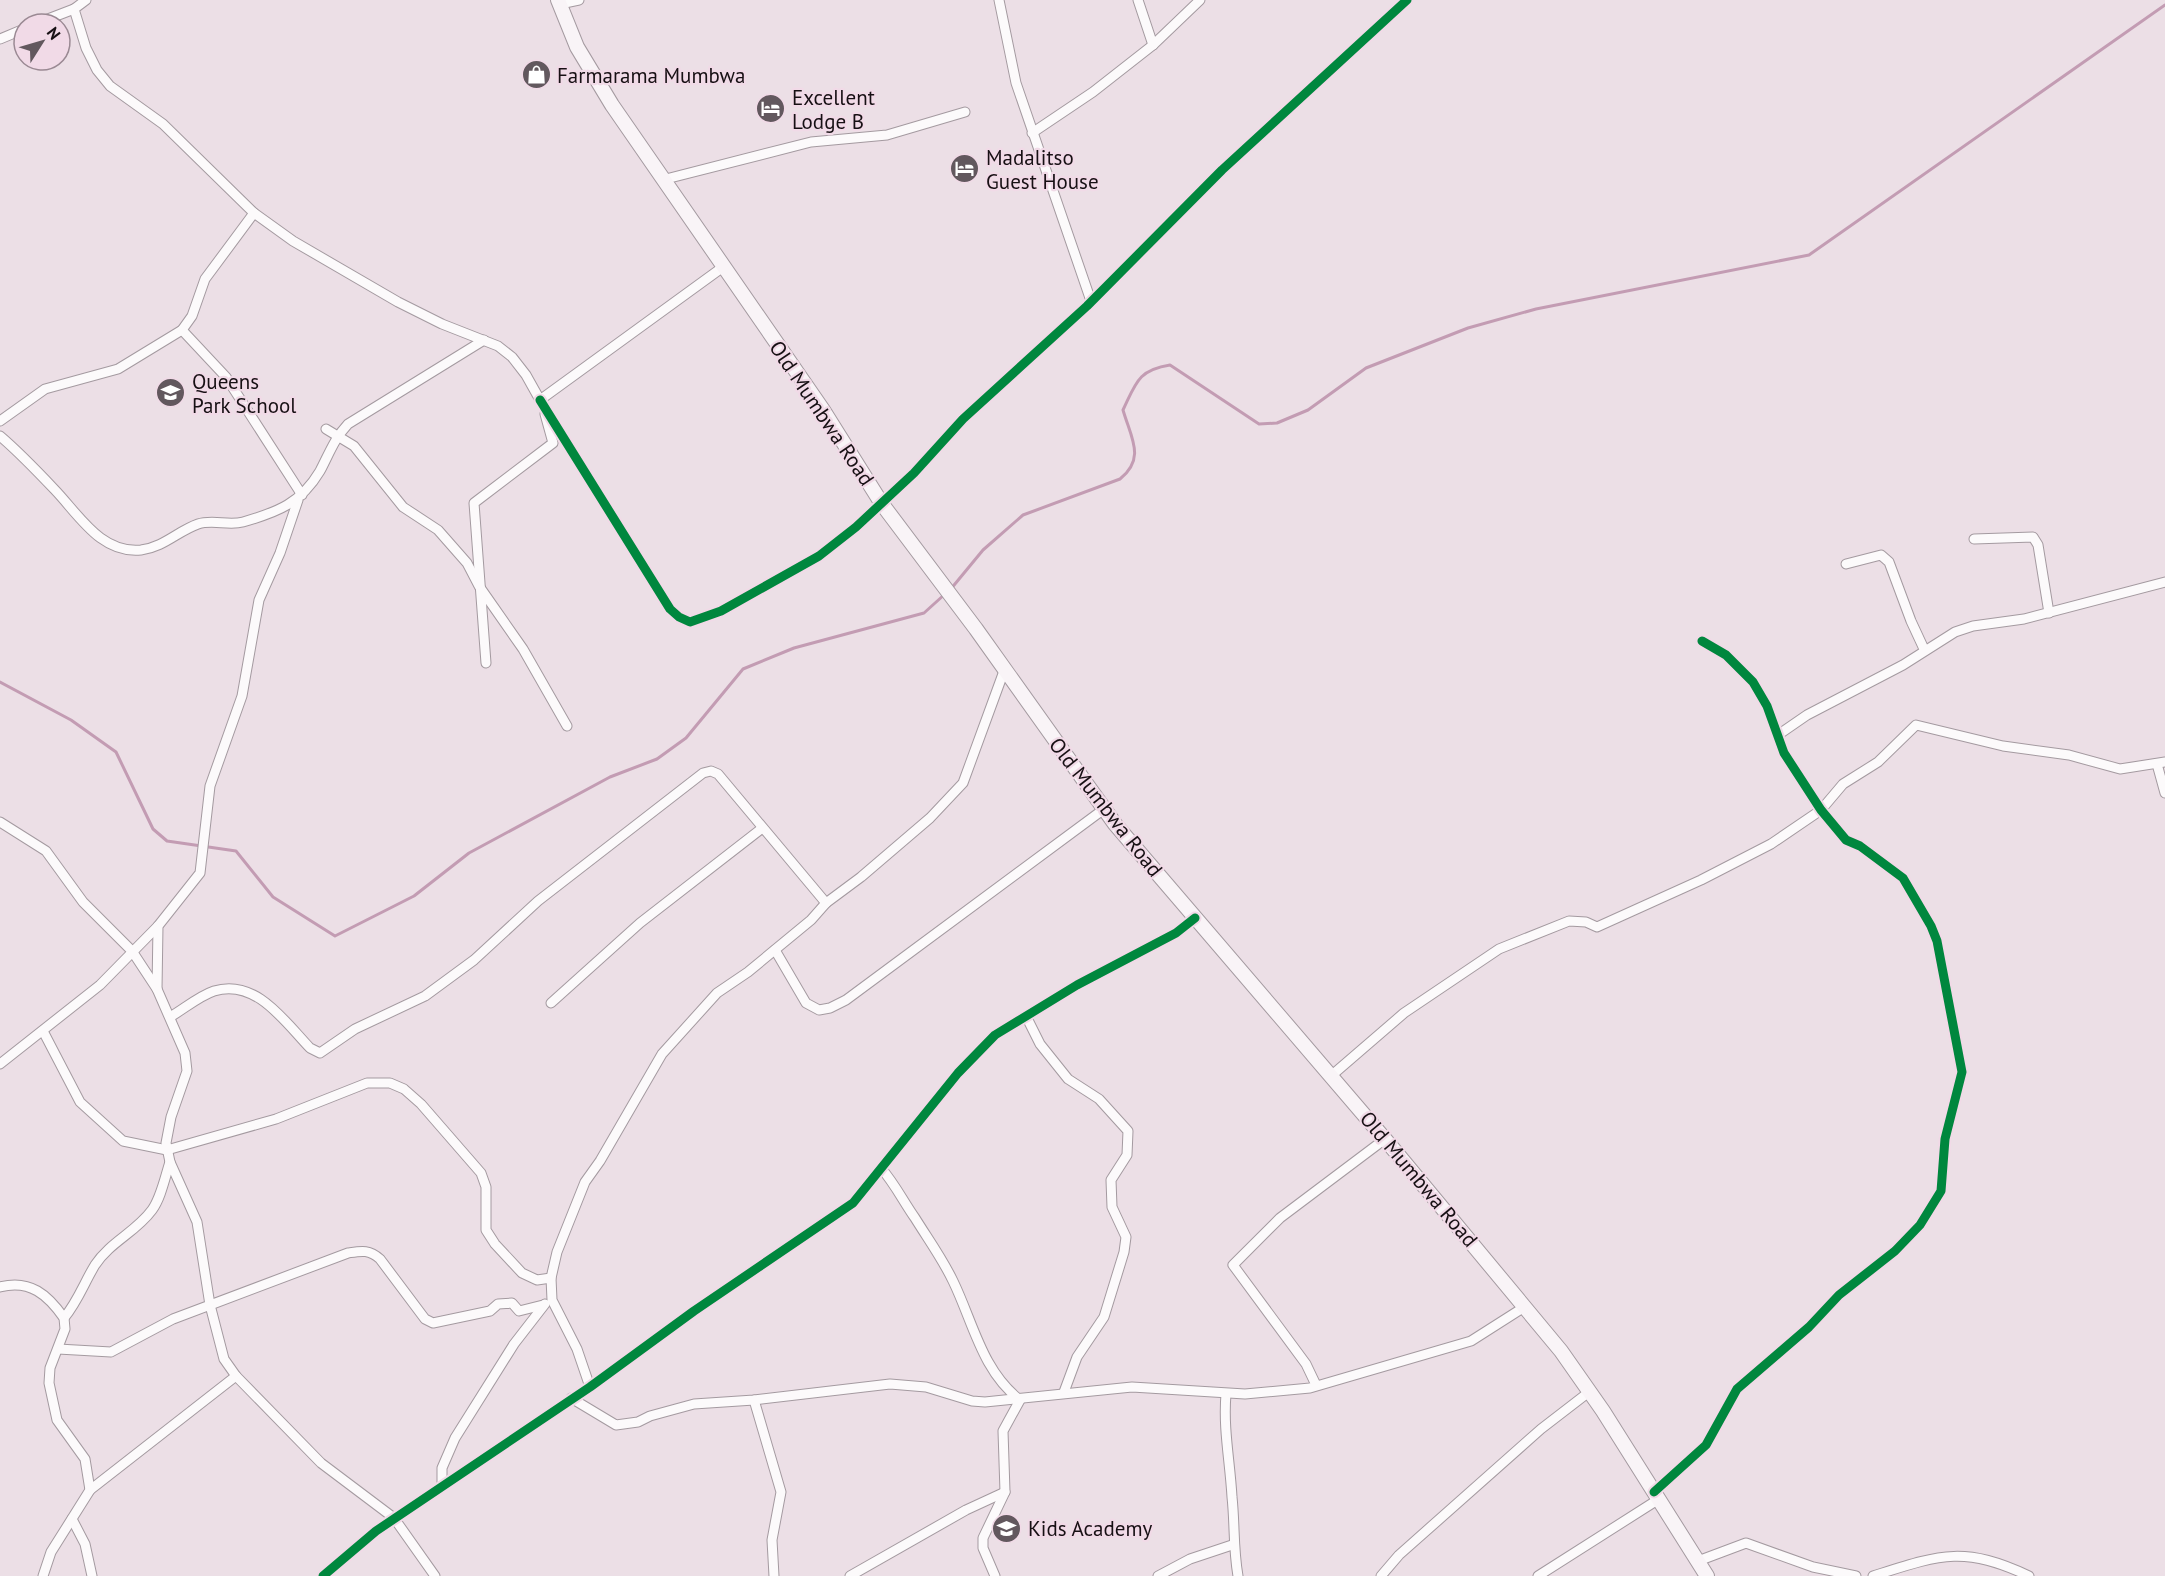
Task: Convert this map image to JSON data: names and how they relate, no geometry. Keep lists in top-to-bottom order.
{
  "streets": {
    "main road": ["Old Mumbwa Road"]
  },
  "places": {
    "shop": ["Farmarama Mumbwa"],
    "hotel": ["Excellent Lodge B", "Madalitso Guest House"],
    "school or university": ["Queens Park School", "Kids Academy"]
  },
  "north": "top right"
}
